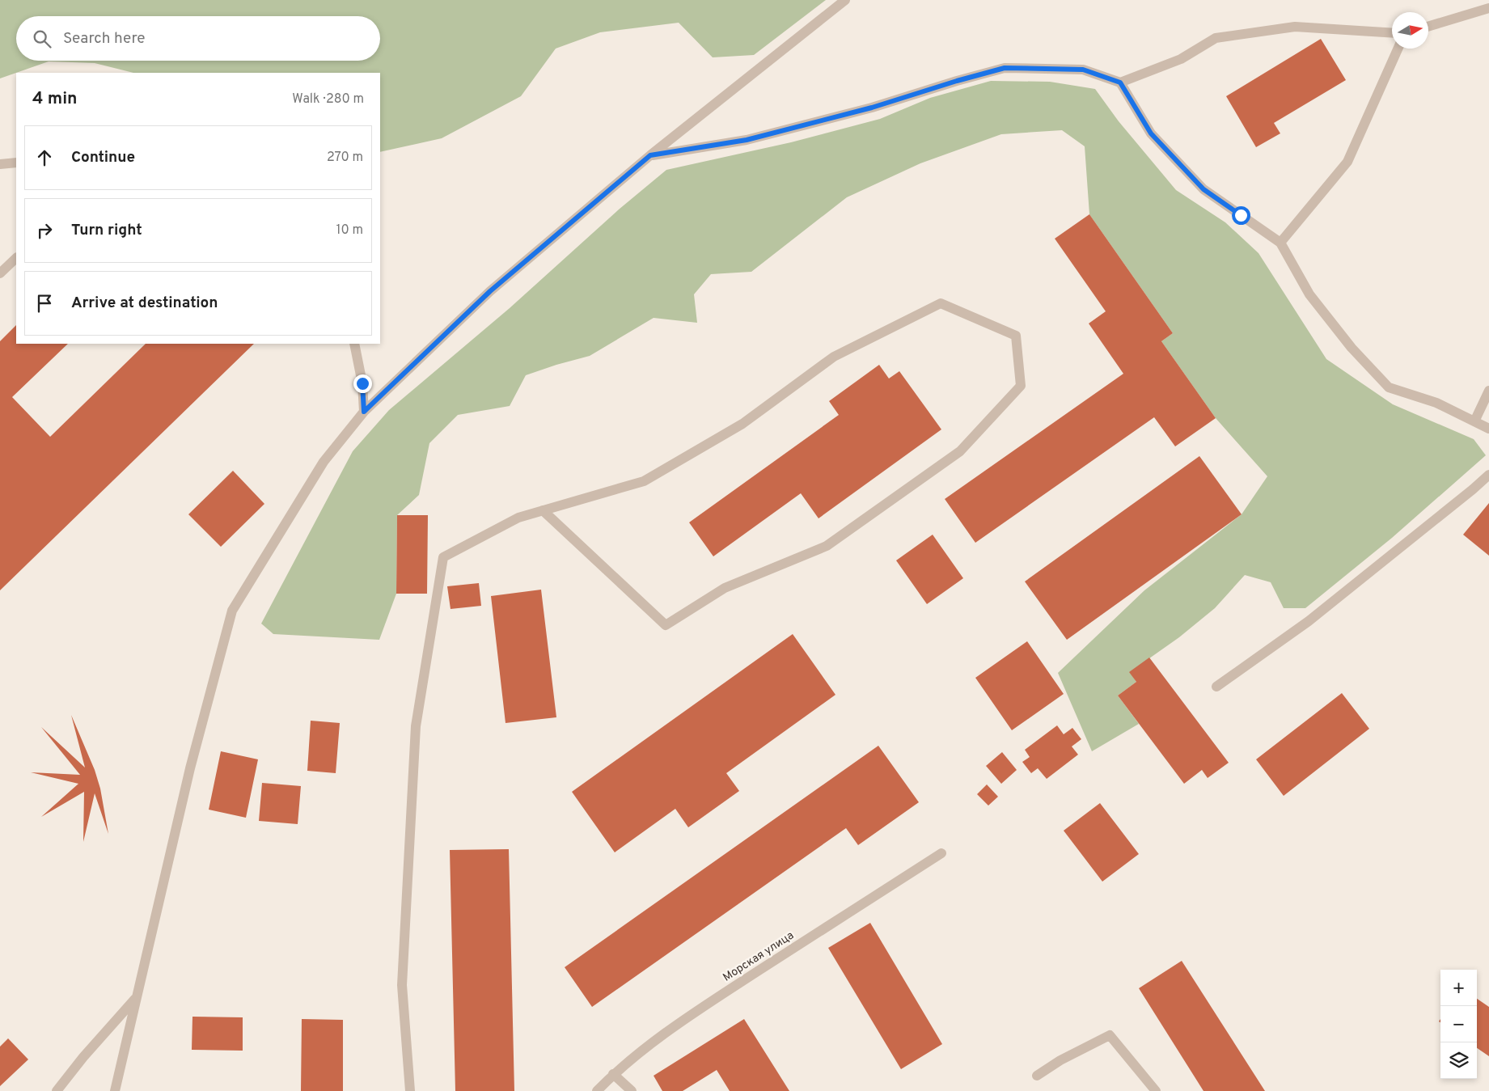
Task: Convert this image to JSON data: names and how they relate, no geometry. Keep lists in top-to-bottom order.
{
  "streets": {
    "street": ["Морская улица"]
  },
  "north": "right",
  "page": {
    "search": "Search here",
    "heading": ["4 min", "Walk · 280 m"],
    "list": [
      ["Continue", "270 m"],
      ["Turn right", "10 m"],
      "Arrive at destination"
    ],
    "map_buttons": ["+", "−"]
  }
}
